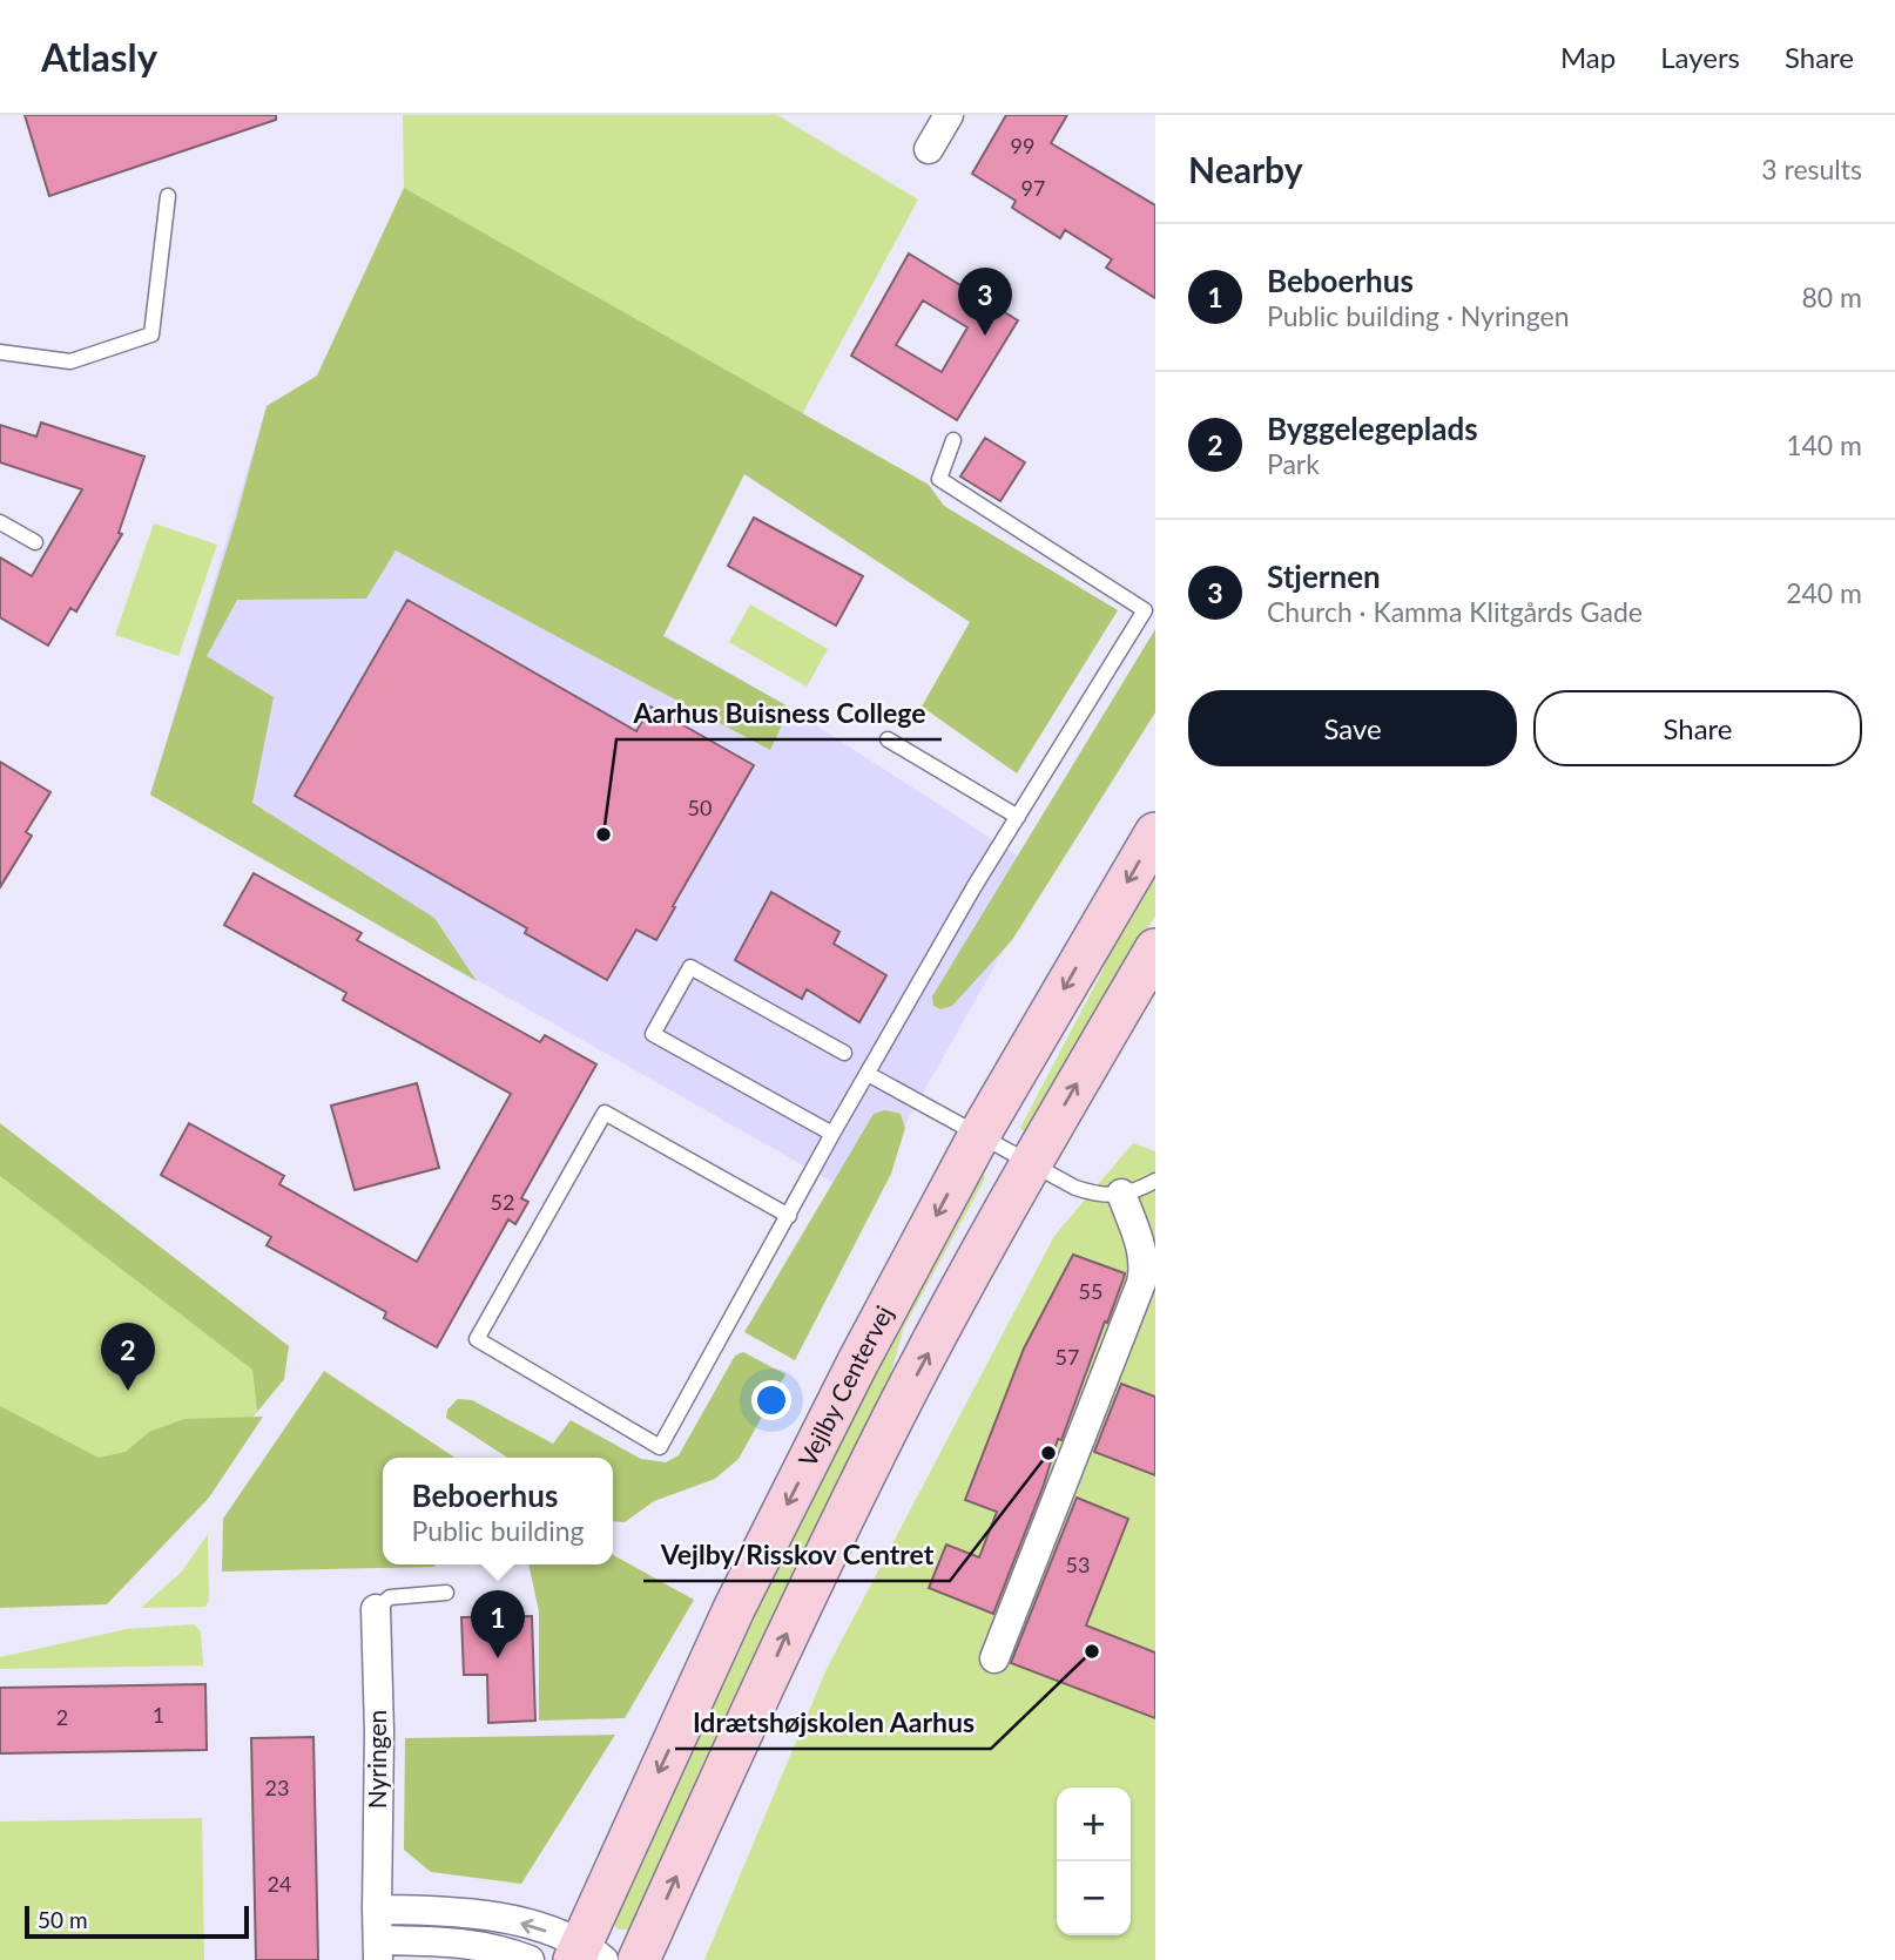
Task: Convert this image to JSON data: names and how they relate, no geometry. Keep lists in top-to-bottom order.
{
  "streets": {
    "street": ["Vejlby Centervej", "Nyringen"]
  },
  "places": ["Aarhus Buisness College", "Vejlby/Risskov Centret", "Idrætshøjskolen Aarhus"],
  "house_numbers": [
    "99",
    "97",
    "50",
    "52",
    "55",
    "57",
    "53",
    "1",
    "2",
    "23",
    "24"
  ],
  "scale_bar": "50 m",
  "page": {
    "header": "Atlasly",
    "nav": ["Map", "Layers", "Share"],
    "heading": ["Nearby", "3 results"],
    "list": [
      {
        "mark": "1",
        "name": "Beboerhus",
        "note": "Public building · Nyringen",
        "value": "80 m"
      },
      {
        "mark": "2",
        "name": "Byggelegeplads",
        "note": "Park",
        "value": "140 m"
      },
      {
        "mark": "3",
        "name": "Stjernen",
        "note": "Church · Kamma Klitgårds Gade",
        "value": "240 m"
      }
    ],
    "pins": ["3", "2", "1"],
    "buttons": ["Save", "Share"],
    "popup": ["Beboerhus", "Public building"],
    "map_buttons": ["+", "−"],
    "scale": "50 m"
  }
}
